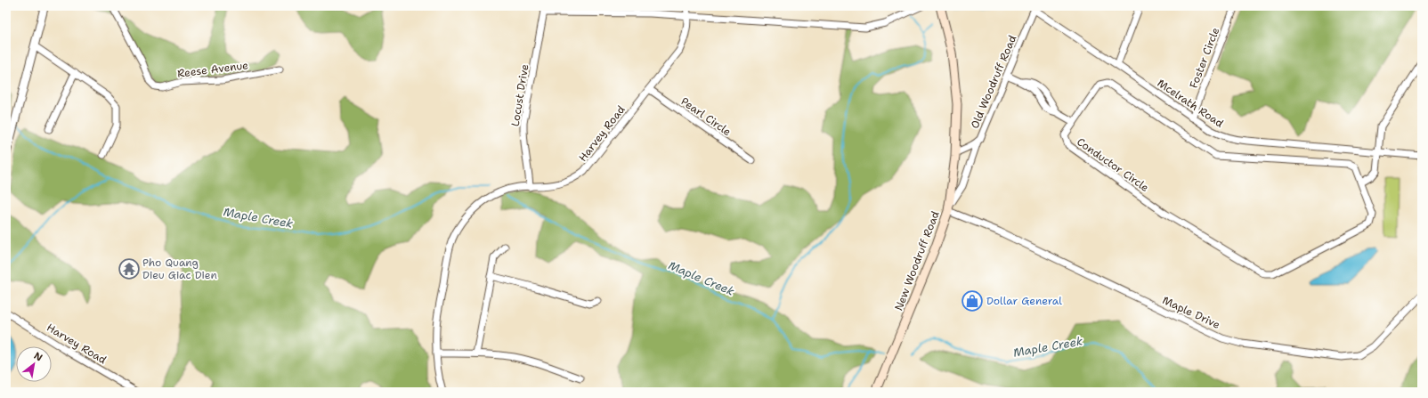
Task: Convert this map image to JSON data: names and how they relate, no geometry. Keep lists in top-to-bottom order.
{
  "streets": {
    "main road": ["New Woodruff Road"],
    "street": [
      "Foster Circle",
      "Reese Avenue",
      "Old Woodruff Road",
      "Locust Drive",
      "Mcelrath Road",
      "Pearl Circle",
      "Harvey Road",
      "Conductor Circle",
      "Maple Drive"
    ]
  },
  "crossings": [
    ["Foster Circle", "Mcelrath Road"],
    ["Old Woodruff Road", "Mcelrath Road"],
    ["Old Woodruff Road", "New Woodruff Road"],
    ["Locust Drive", "Harvey Road"],
    ["Pearl Circle", "Harvey Road"],
    ["New Woodruff Road", "Maple Drive"]
  ],
  "water": ["Maple Creek"],
  "places": {
    "temple": ["Pho Quang Dieu Giac Dien"],
    "shop": ["Dollar General"]
  },
  "north": "top right"
}
